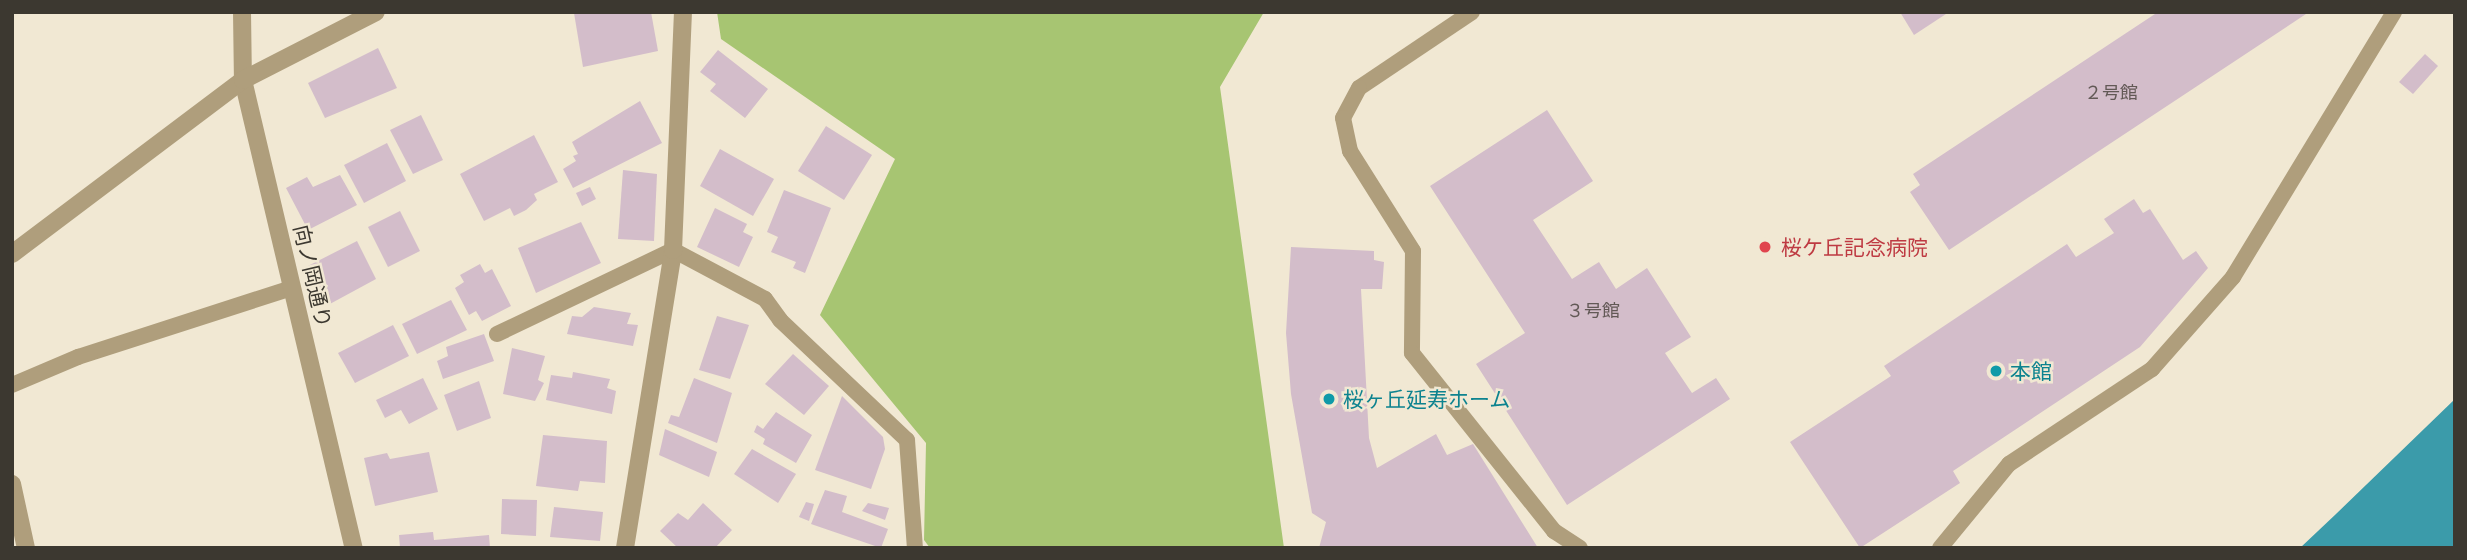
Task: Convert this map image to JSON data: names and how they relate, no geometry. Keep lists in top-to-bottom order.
{
  "streets": {
    "street": ["向ノ岡通り"]
  },
  "places": ["桜ケ丘記念病院", "本館", "桜ヶ丘延寿ホーム"],
  "house_numbers": ["２号館", "３号館"]
}
